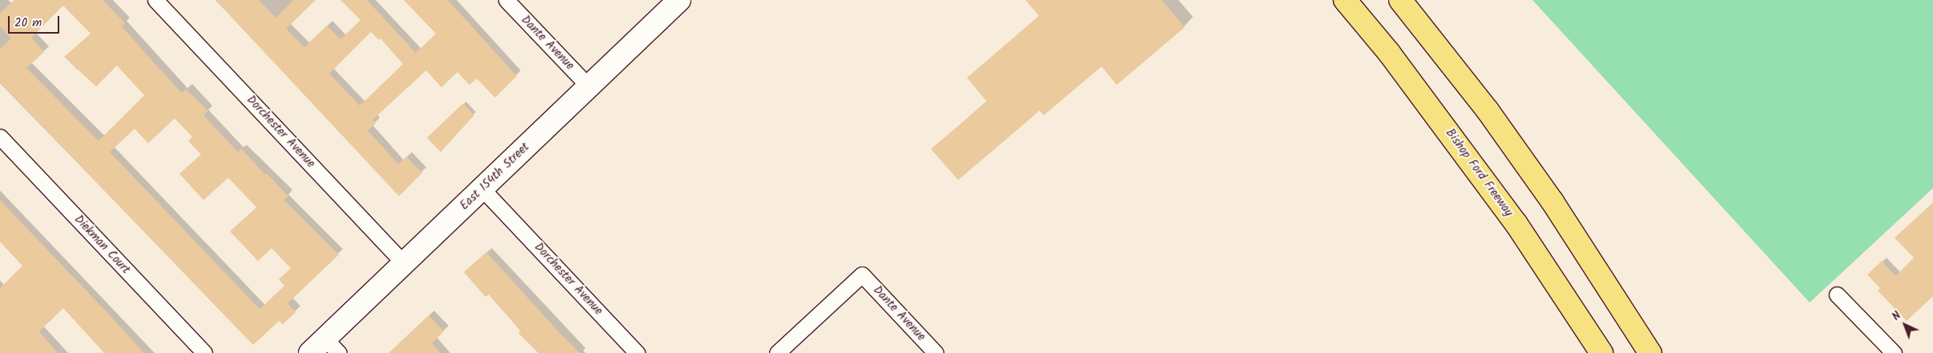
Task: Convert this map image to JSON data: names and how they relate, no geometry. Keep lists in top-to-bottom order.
{
  "streets": {
    "highway": ["Bishop Ford Freeway"],
    "street": [
      "Dante Avenue",
      "Dorchester Avenue",
      "East 154th Street",
      "Diekman Court"
    ]
  },
  "crossings": [
    ["Dante Avenue", "East 154th Street"],
    ["Dorchester Avenue", "East 154th Street"]
  ],
  "scale_bar": "20 m",
  "north": "top left"
}
